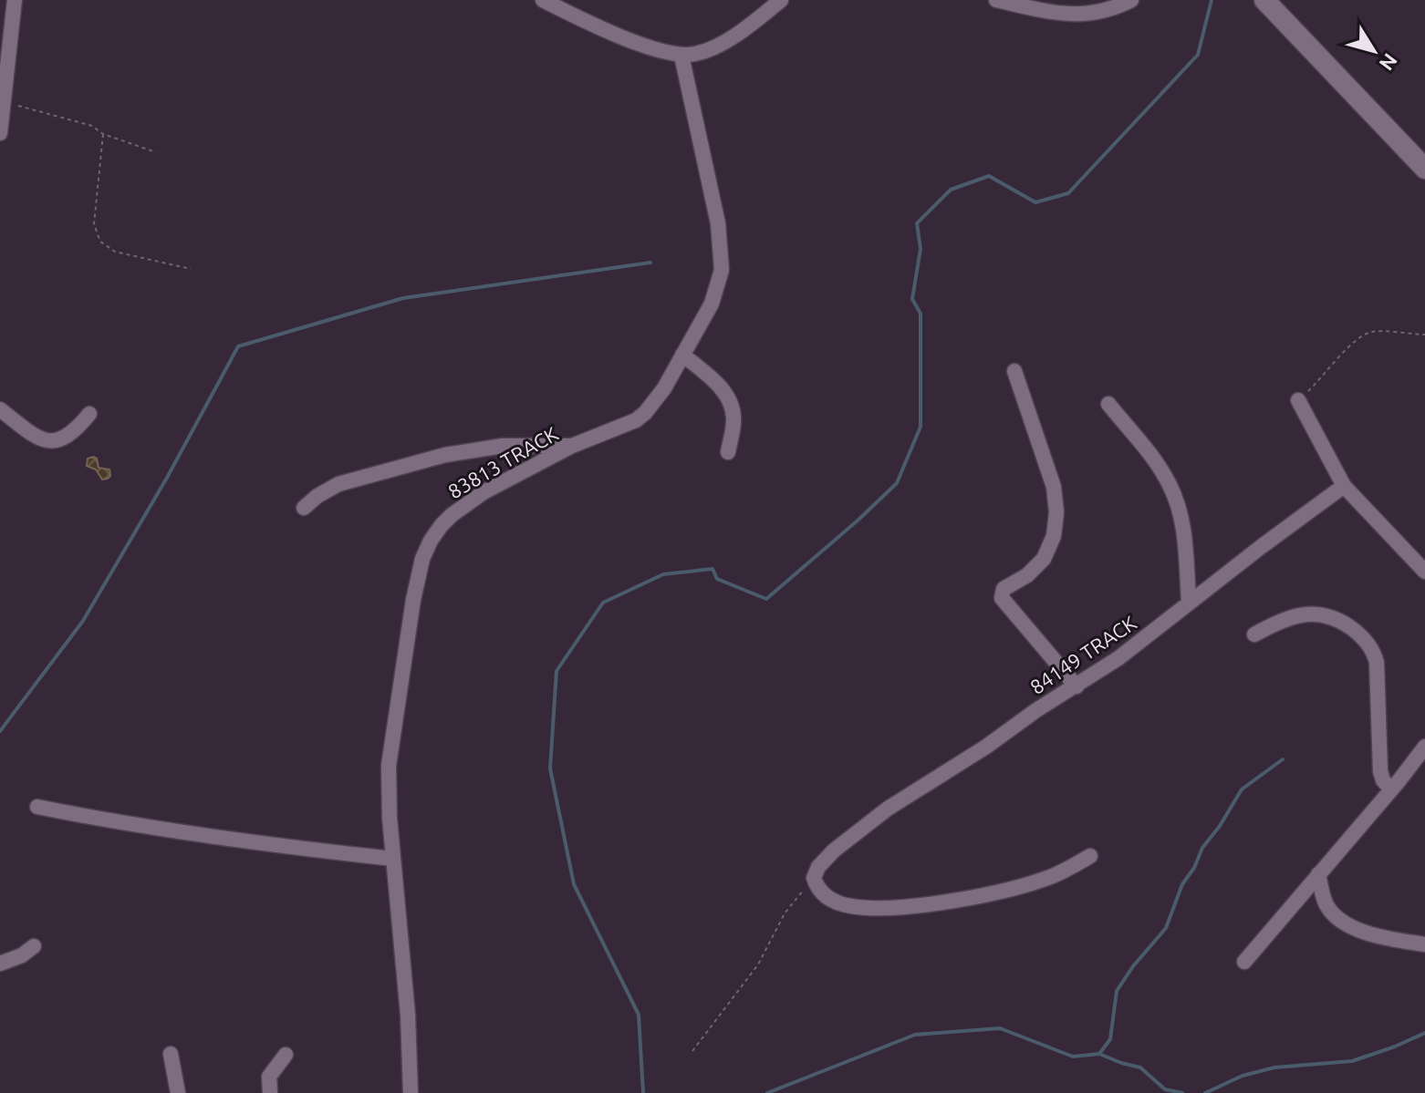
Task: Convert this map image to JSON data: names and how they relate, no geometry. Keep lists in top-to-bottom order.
{
  "streets": {
    "street": ["83813 TRACK", "84149 TRACK"]
  },
  "north": "bottom right"
}
